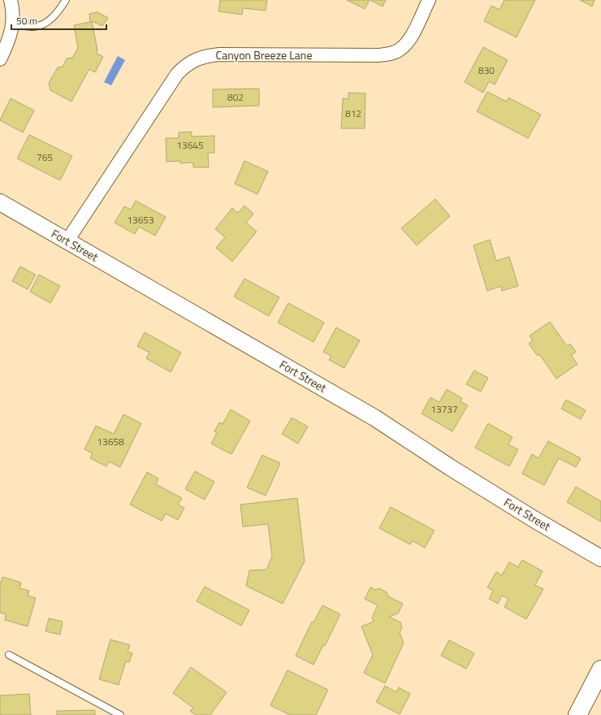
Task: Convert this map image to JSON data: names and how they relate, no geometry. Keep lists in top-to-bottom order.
{
  "streets": {
    "street": ["Canyon Breeze Lane", "Fort Street"]
  },
  "crossings": [
    ["Canyon Breeze Lane", "Fort Street"]
  ],
  "house_numbers": [
    "830",
    "802",
    "812",
    "13645",
    "765",
    "13653",
    "13737",
    "13658"
  ],
  "scale_bar": "50 m"
}
